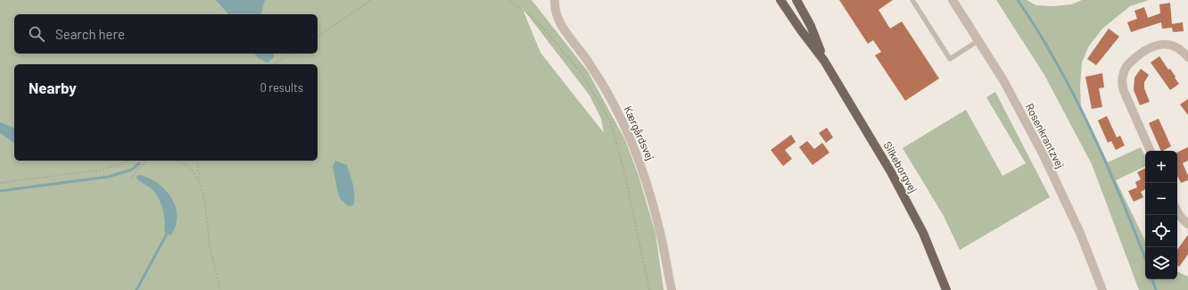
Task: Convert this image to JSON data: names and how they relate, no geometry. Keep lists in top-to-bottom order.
{
  "streets": {
    "main road": ["Silkeborgvej"],
    "street": ["Kærgårdsvej", "Rosenkrantzvej"]
  },
  "page": {
    "search": "Search here",
    "heading": ["Nearby", "0 results"],
    "map_buttons": ["+", "−"]
  }
}
